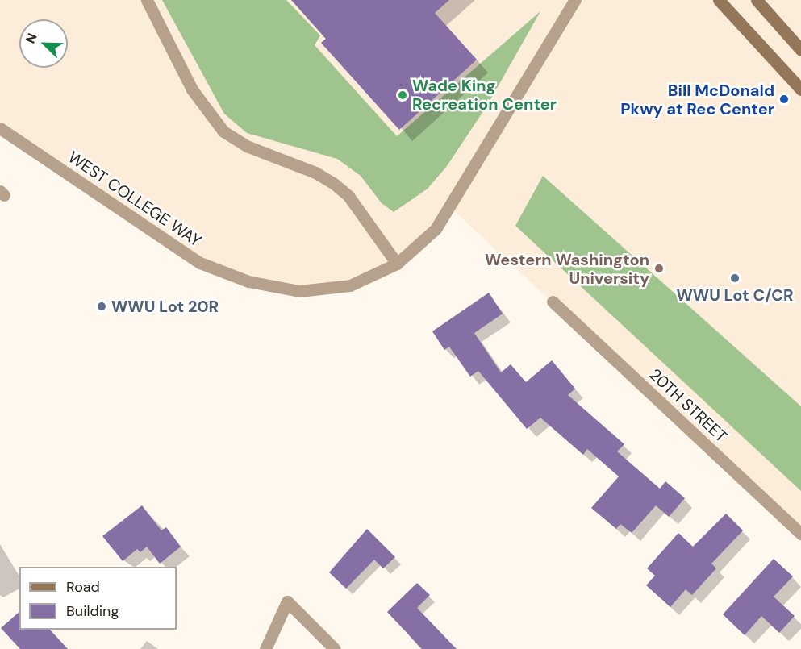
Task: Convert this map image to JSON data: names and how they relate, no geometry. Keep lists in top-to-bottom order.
{
  "streets": {
    "street": ["WEST COLLEGE WAY", "20TH STREET"]
  },
  "places": [
    "Wade King Recreation Center",
    "Bill McDonald Pkwy at Rec Center",
    "Western Washington University",
    "WWU Lot C/CR",
    "WWU Lot 20R"
  ],
  "legend": ["Road", "Building"],
  "north": "top left"
}
